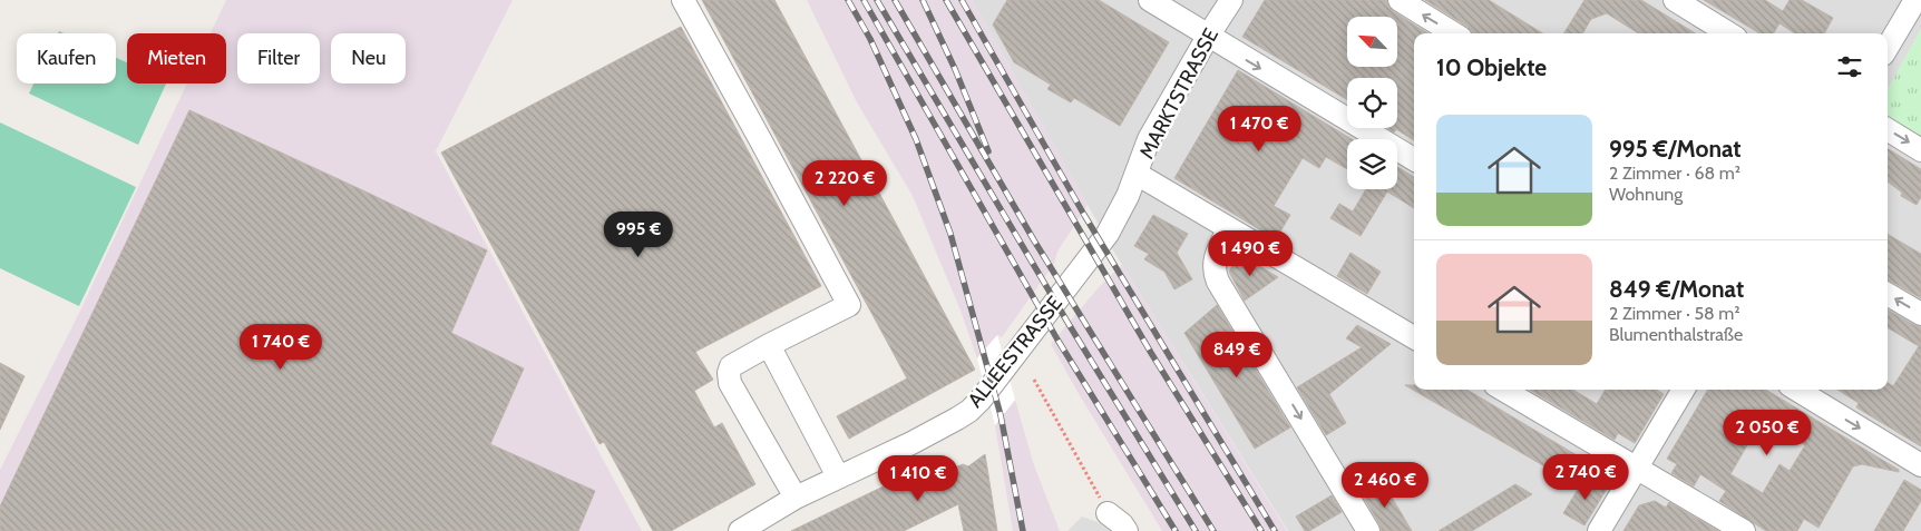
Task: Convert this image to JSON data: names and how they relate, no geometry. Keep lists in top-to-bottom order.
{
  "streets": {
    "street": ["MARKTSTRASSE", "ALLEESTRASSE"]
  },
  "crossings": [
    ["MARKTSTRASSE", "ALLEESTRASSE"]
  ],
  "north": "top left",
  "page": {
    "chip": [
      "Kaufen",
      "Mieten",
      "Filter",
      "Neu"
    ],
    "heading": "10 Objekte",
    "list": [
      {
        "name": "995 €/Monat",
        "note": "2 Zimmer · 68 m² · Wohnung"
      },
      {
        "name": "849 €/Monat",
        "note": "2 Zimmer · 58 m² · Blumenthalstraße"
      }
    ],
    "price": [
      "1 470 €",
      "2 220 €",
      "995 €",
      "1 490 €",
      "1 740 €",
      "849 €",
      "2 050 €",
      "2 740 €",
      "1 410 €",
      "2 460 €"
    ]
  }
}
